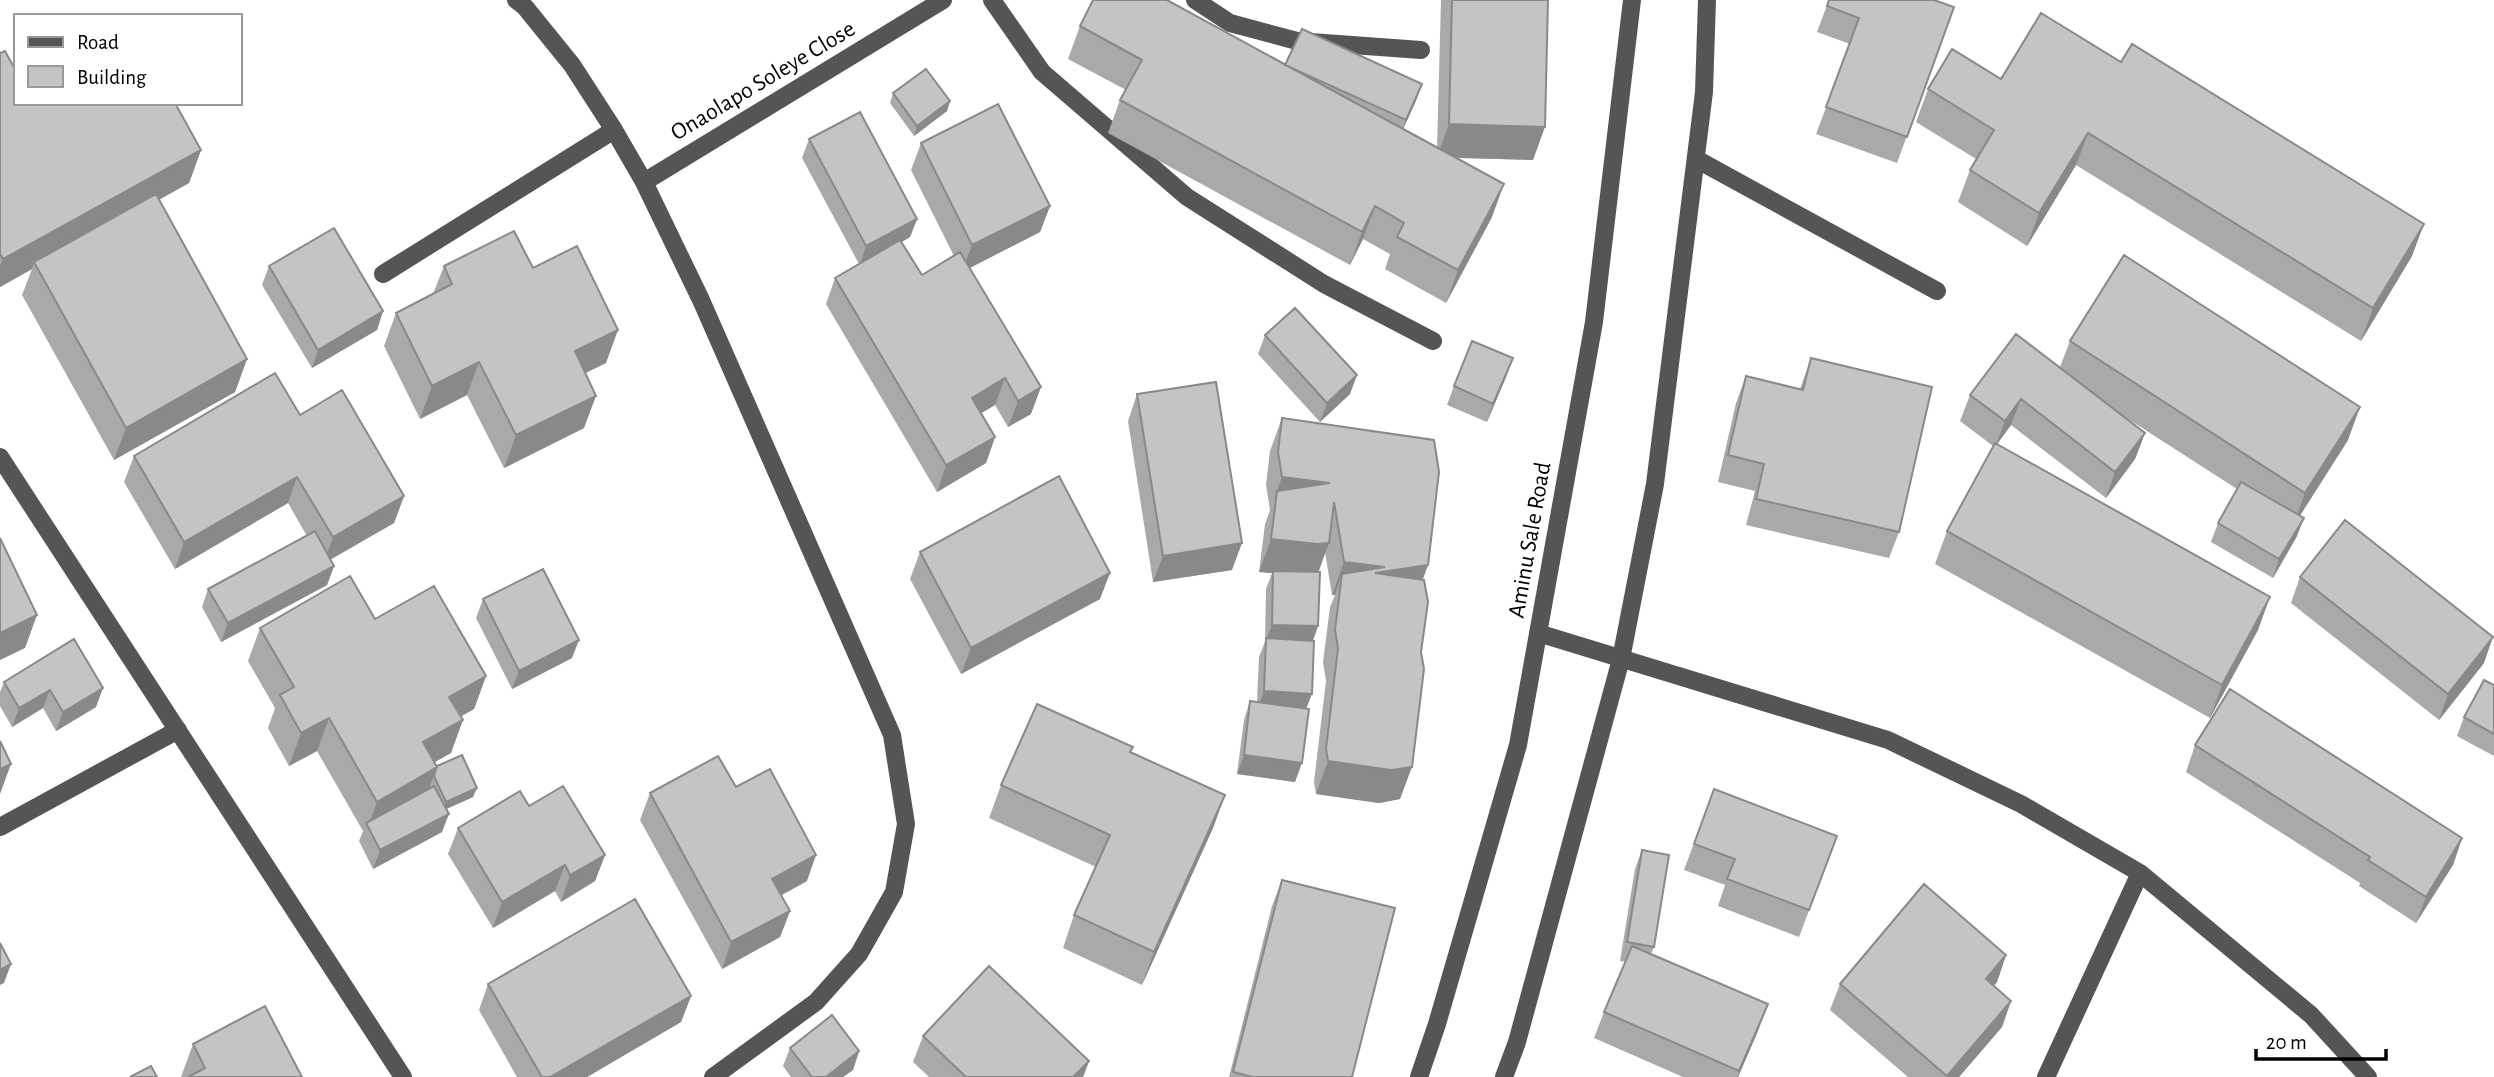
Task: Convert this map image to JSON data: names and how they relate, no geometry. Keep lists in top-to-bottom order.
{
  "streets": {
    "street": ["Onaolapo Soleye Close", "Aminu Sale Road"]
  },
  "legend": ["Road", "Building"],
  "scale_bar": "20 m"
}
